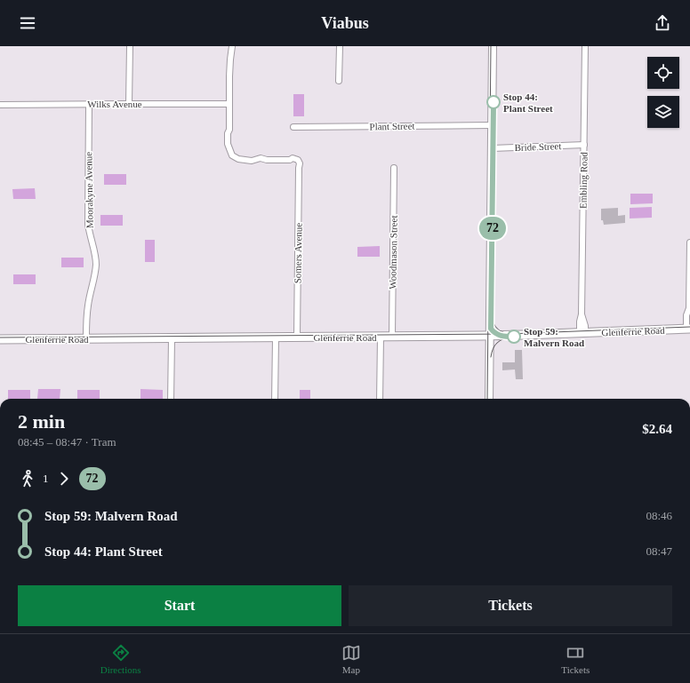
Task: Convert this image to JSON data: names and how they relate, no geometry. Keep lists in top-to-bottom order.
{
  "streets": {
    "main road": ["Glenferrie Road"],
    "street": [
      "Wilks Avenue",
      "Plant Street",
      "Bride Street",
      "Embling Road",
      "Moorakyne Avenue",
      "Woodmason Street",
      "Somers Avenue"
    ]
  },
  "crossings": [
    ["Wilks Avenue", "Moorakyne Avenue"],
    ["Wilks Avenue", "Somers Avenue"],
    ["Bride Street", "Embling Road"],
    ["Embling Road", "Glenferrie Road"],
    ["Moorakyne Avenue", "Glenferrie Road"],
    ["Woodmason Street", "Glenferrie Road"],
    ["Somers Avenue", "Glenferrie Road"]
  ],
  "places": ["Stop 44: Plant Street", "Stop 59: Malvern Road"],
  "lines": ["tram line 72"],
  "page": {
    "header": "Viabus",
    "on_map": "72",
    "heading": ["2 min", "08:45 – 08:47 · Tram", "$2.64"],
    "legs": ["1", "72"],
    "list": [
      {
        "name": "Stop 59: Malvern Road",
        "value": "08:46"
      },
      {
        "name": "Stop 44: Plant Street",
        "value": "08:47"
      }
    ],
    "buttons": ["Start", "Tickets"],
    "tabs": ["Directions", "Map", "Tickets"]
  }
}
